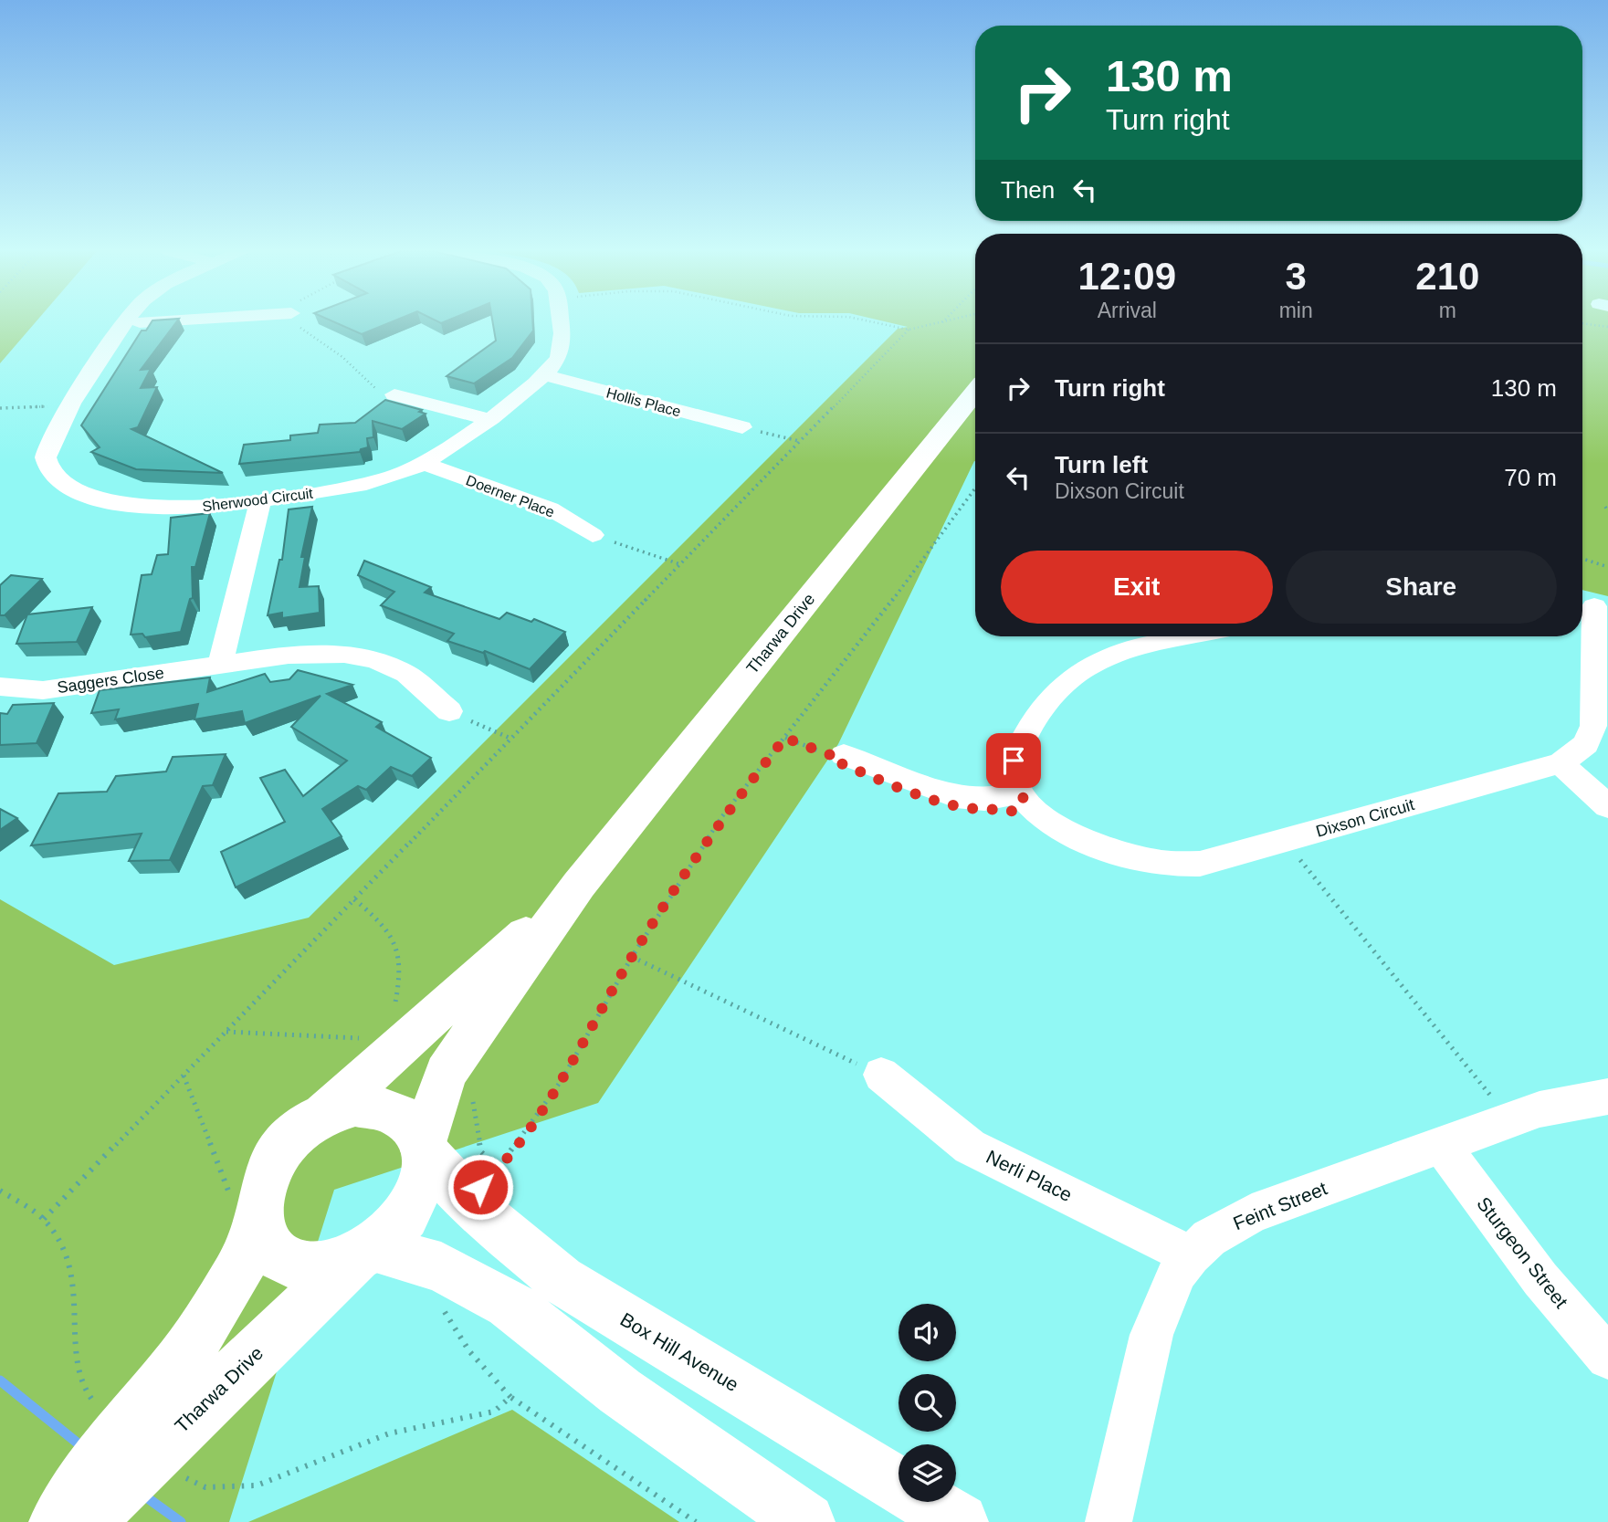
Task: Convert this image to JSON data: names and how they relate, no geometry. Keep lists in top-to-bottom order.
{
  "streets": {
    "main road": ["Tharwa Drive", "Box Hill Avenue"],
    "street": [
      "Hollis Place",
      "Doerner Place",
      "Sherwood Circuit",
      "Saggers Close",
      "Dixson Circuit",
      "Nerli Place",
      "Feint Street",
      "Sturgeon Street"
    ]
  },
  "crossings": [
    ["Hollis Place", "Sherwood Circuit"],
    ["Doerner Place", "Sherwood Circuit"],
    ["Tharwa Drive", "Box Hill Avenue"],
    ["Nerli Place", "Feint Street"],
    ["Feint Street", "Sturgeon Street"]
  ],
  "page": {
    "turn": ["130 m", "Turn right"],
    "then": "Then",
    "eta": [
      "12:09",
      "Arrival",
      "3",
      "min",
      "210",
      "m"
    ],
    "list": [
      {
        "name": "Turn right",
        "value": "130 m"
      },
      {
        "name": "Turn left",
        "note": "Dixson Circuit",
        "value": "70 m"
      }
    ],
    "buttons": ["Exit", "Share"]
  }
}
